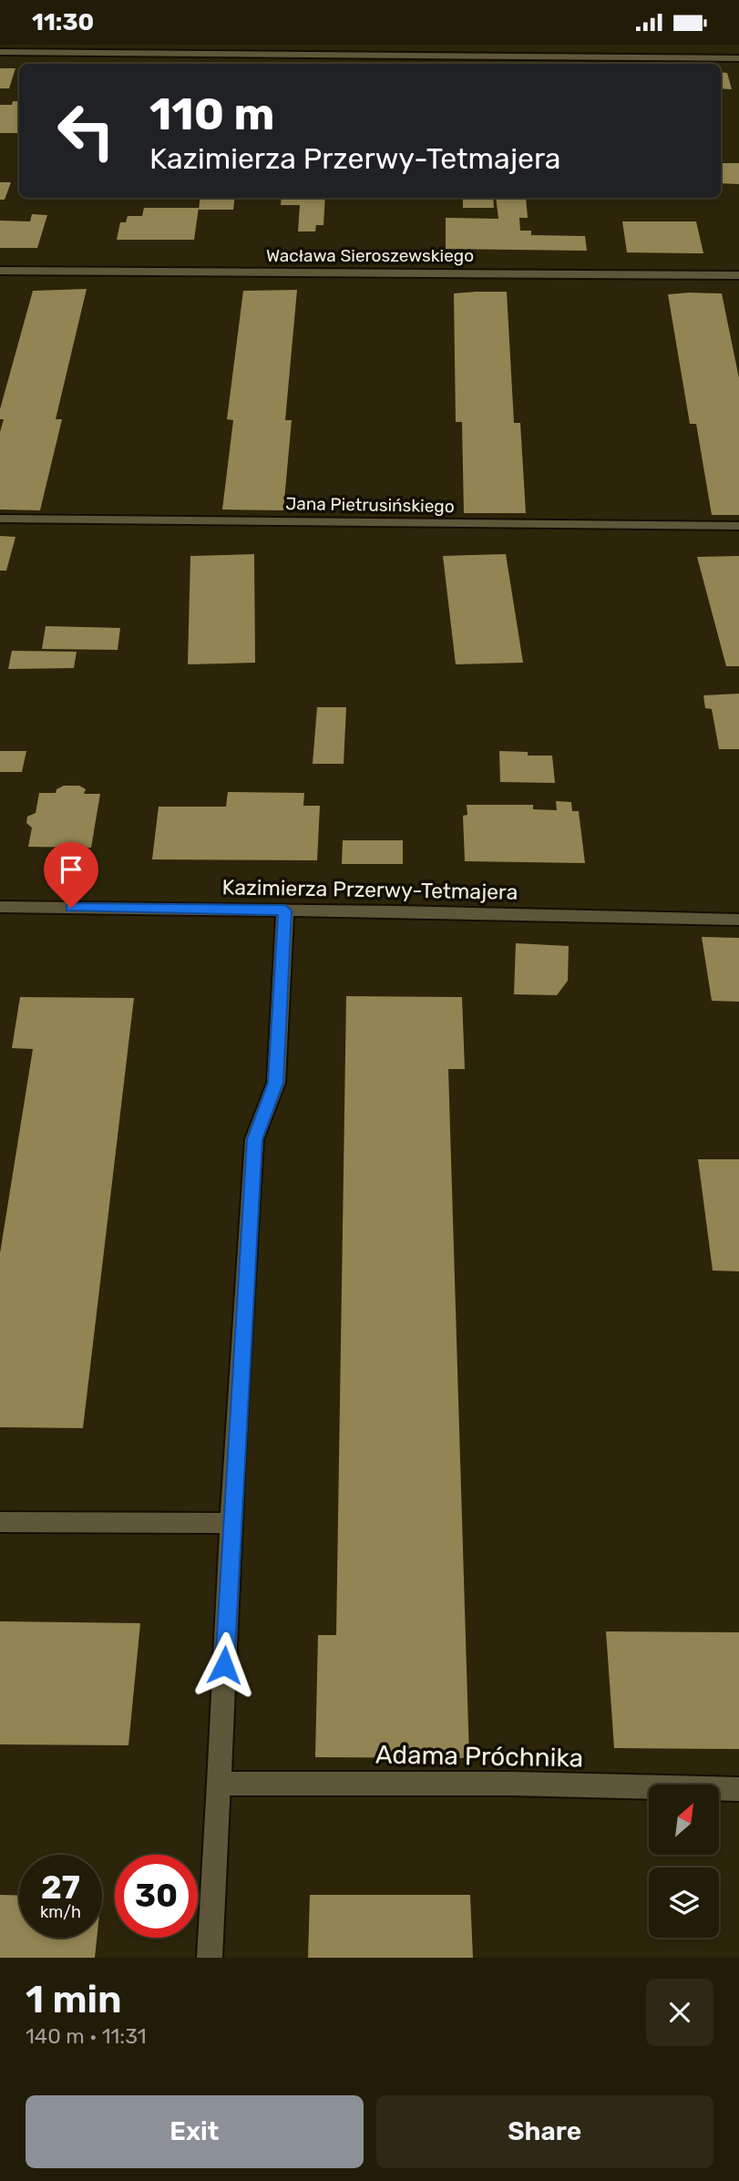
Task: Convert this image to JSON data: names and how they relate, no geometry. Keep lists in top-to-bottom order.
{
  "streets": {
    "street": [
      "Wacława Sieroszewskiego",
      "Jana Pietrusińskiego",
      "Kazimierza Przerwy-Tetmajera",
      "Adama Próchnika"
    ]
  },
  "north": "top right",
  "page": {
    "status": "11:30",
    "turn": ["110 m", "Kazimierza Przerwy-Tetmajera"],
    "speed": "27 km/h",
    "limit": "30",
    "heading": ["1 min", "140 m · 11:31"],
    "buttons": ["Exit", "Share"]
  }
}
